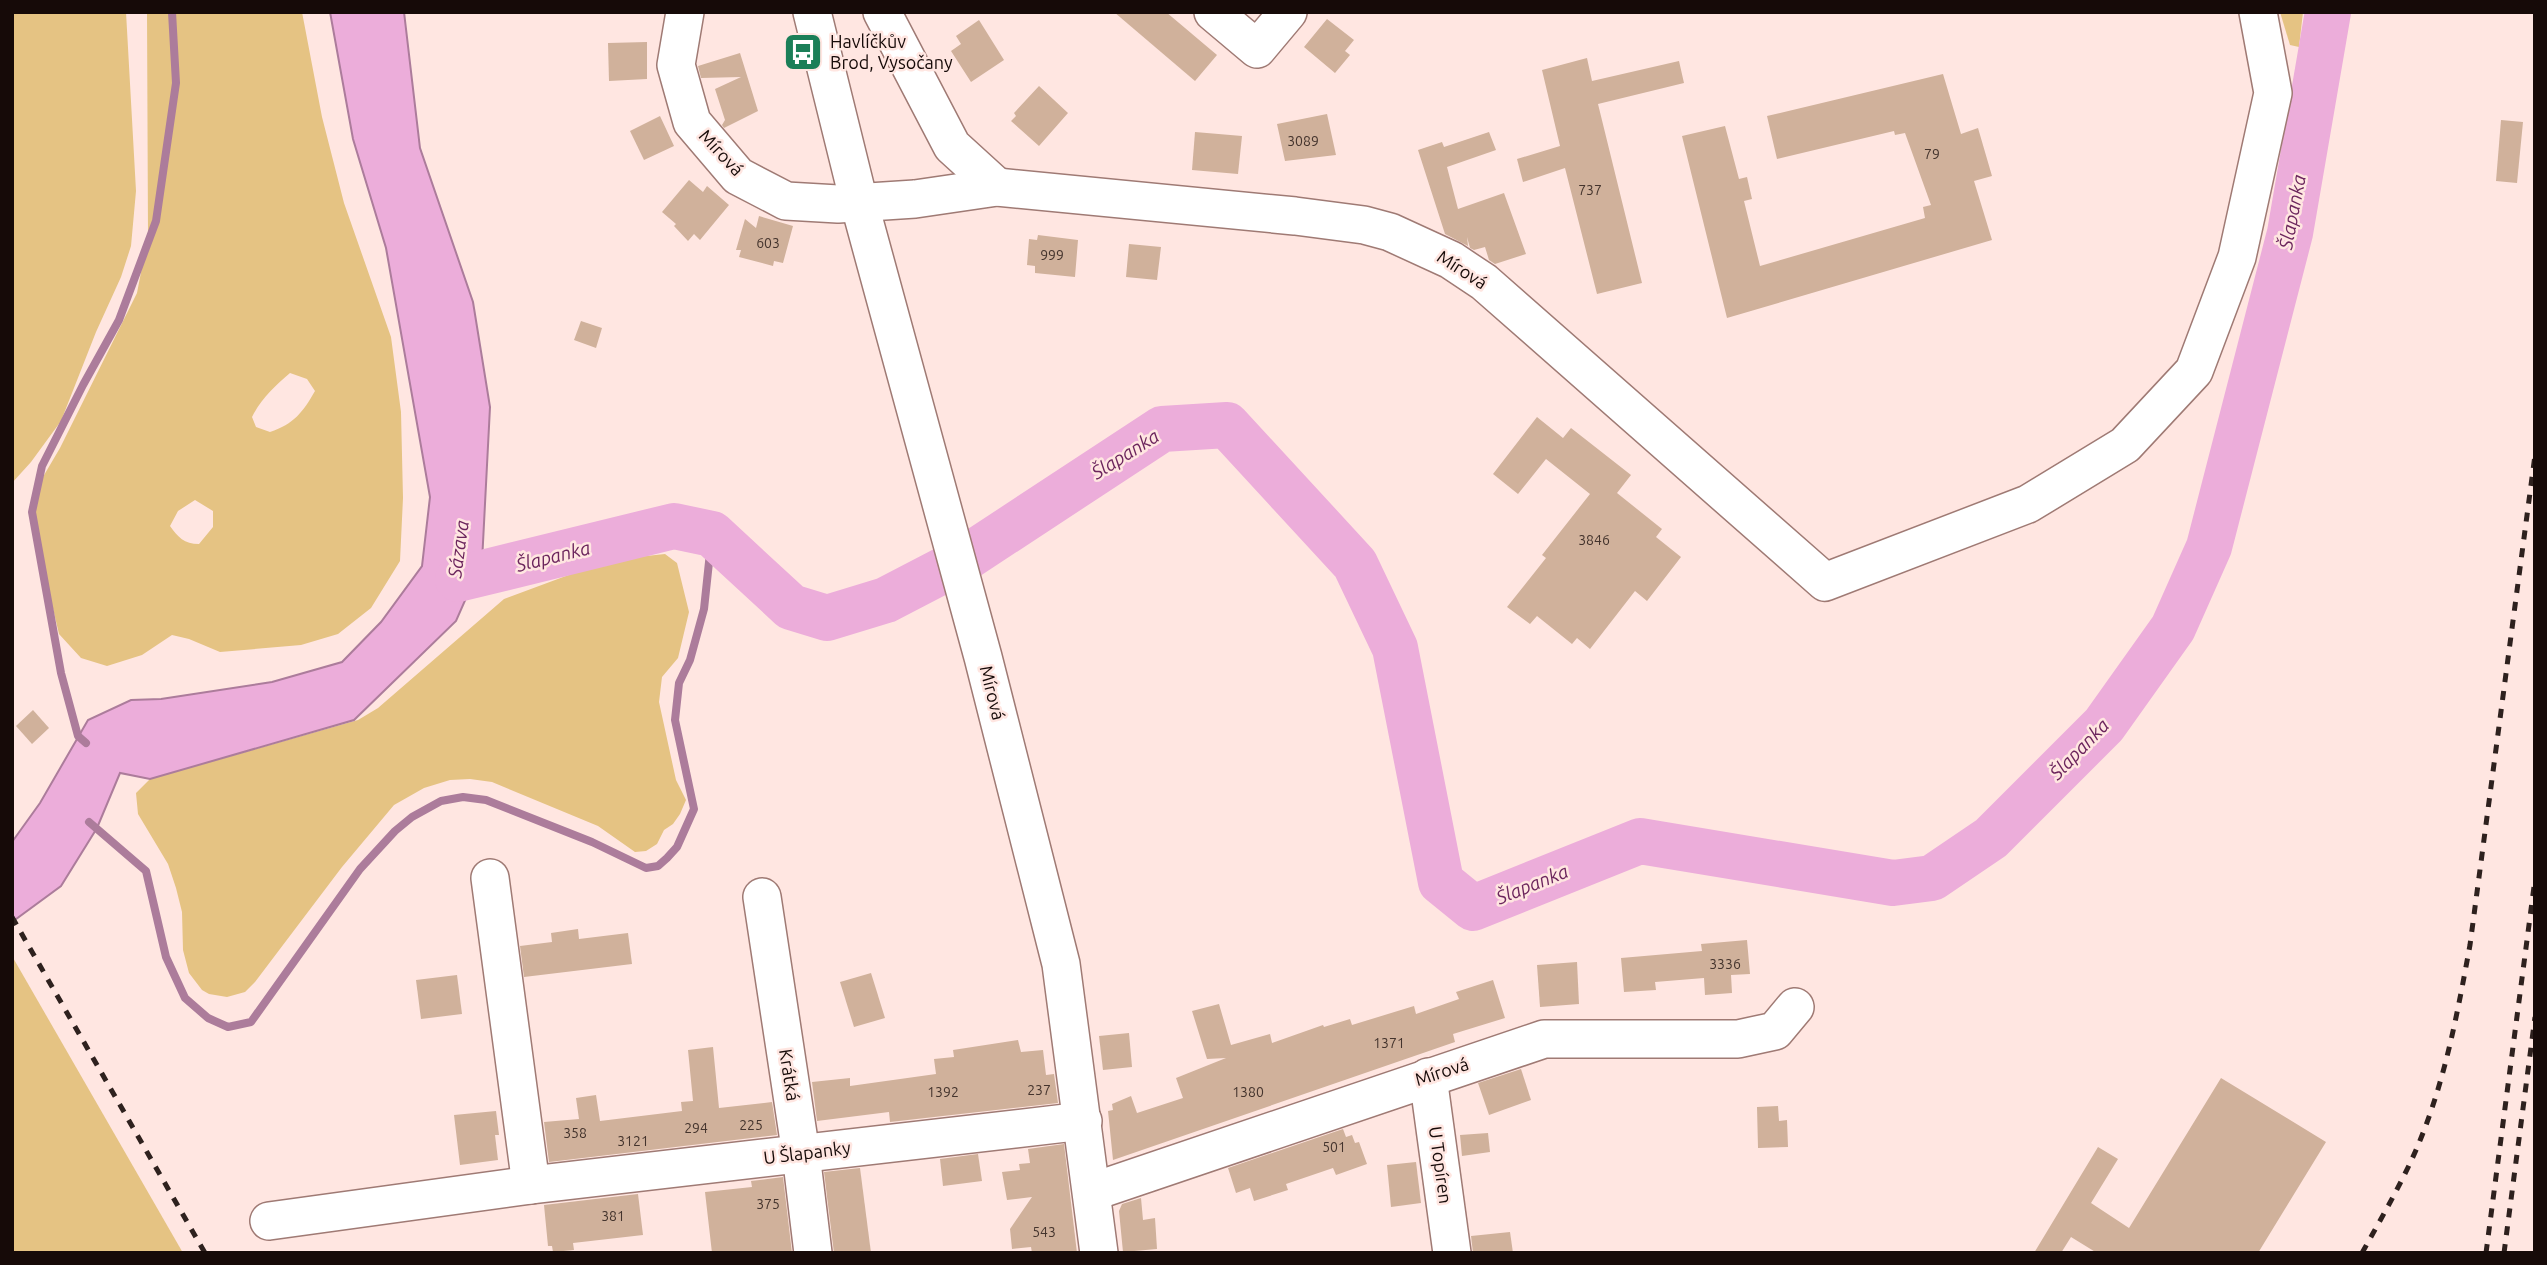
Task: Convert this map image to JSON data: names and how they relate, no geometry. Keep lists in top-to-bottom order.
{
  "streets": {
    "street": [
      "Mírová",
      "Krátká",
      "U Šlapanky",
      "U Topíren"
    ]
  },
  "crossings": [
    ["Mírová", "U Šlapanky"],
    ["Mírová", "U Topíren"],
    ["Krátká", "U Šlapanky"]
  ],
  "water": ["Šlapanka", "Sázava"],
  "places": {
    "bus stop": ["Havlíčkův Brod, Vysočany"]
  },
  "house_numbers": [
    "3089",
    "79",
    "737",
    "603",
    "999",
    "3846",
    "3336",
    "1371",
    "237",
    "1392",
    "1380",
    "225",
    "294",
    "358",
    "3121",
    "501",
    "375",
    "381",
    "543"
  ]
}
